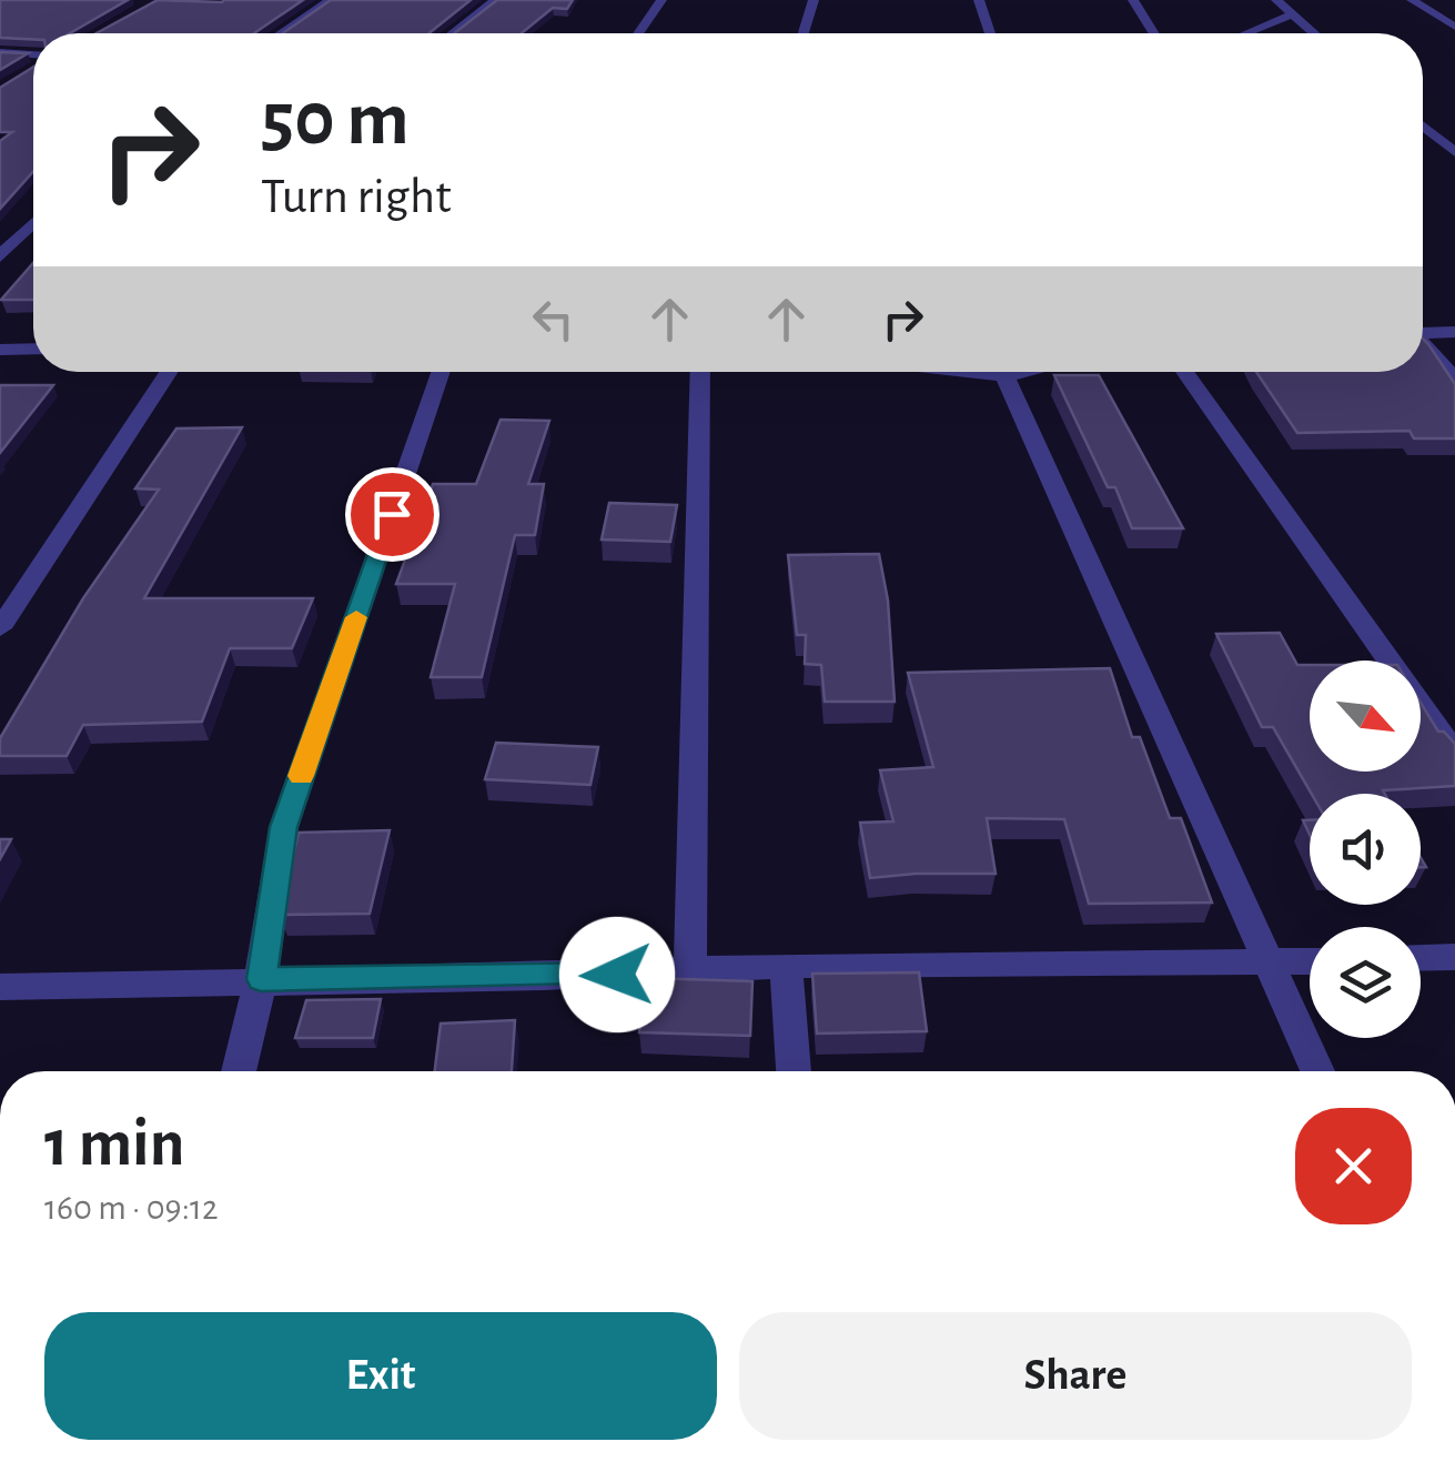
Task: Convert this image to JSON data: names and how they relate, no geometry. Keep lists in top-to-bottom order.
{
  "north": "bottom right",
  "page": {
    "turn": ["50 m", "Turn right"],
    "heading": ["1 min", "160 m · 09:12"],
    "buttons": ["Exit", "Share"]
  }
}
